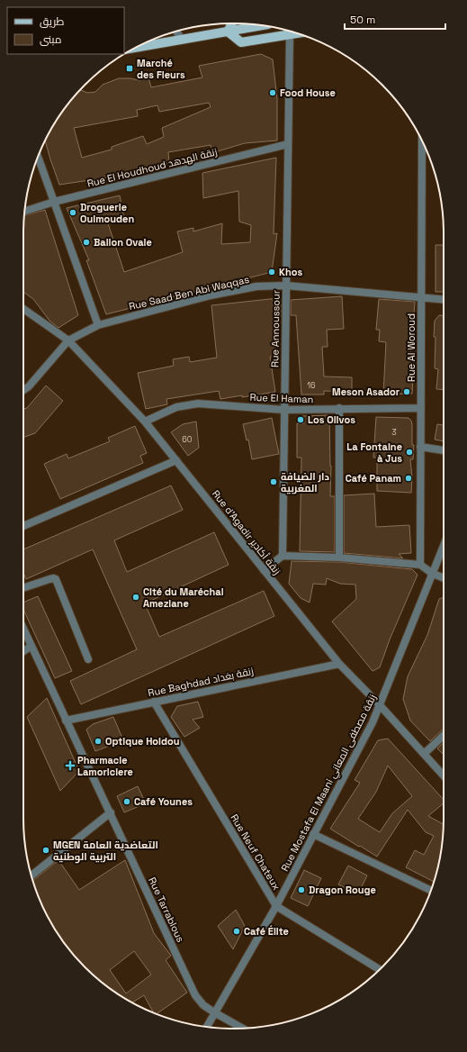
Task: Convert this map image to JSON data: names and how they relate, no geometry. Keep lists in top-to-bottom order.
{
  "streets": {
    "street": [
      "Rue El Houdhoud زنقة الهدهد",
      "Rue Saad Ben Abi Waqqas",
      "Rue Annoussour",
      "Rue Al Woroud",
      "Rue El Haman",
      "Rue d'Agadir زنقة أكادير",
      "Rue Baghdad زنقة بغداد",
      "Rue Mostafa El Maani زنقة مصطفى المعاني",
      "Rue Neuf Chateux",
      "Rue Tarrablous"
    ]
  },
  "crossings": [
    ["Rue El Houdhoud زنقة الهدهد", "Rue Annoussour"],
    ["Rue Saad Ben Abi Waqqas", "Rue Annoussour"],
    ["Rue Saad Ben Abi Waqqas", "Rue Al Woroud"],
    ["Rue Saad Ben Abi Waqqas", "Rue d'Agadir زنقة أكادير"],
    ["Rue Annoussour", "Rue El Haman"],
    ["Rue Al Woroud", "Rue El Haman"],
    ["Rue El Haman", "Rue d'Agadir زنقة أكادير"],
    ["Rue d'Agadir زنقة أكادير", "Rue Baghdad زنقة بغداد"],
    ["Rue d'Agadir زنقة أكادير", "Rue Mostafa El Maani زنقة مصطفى المعاني"],
    ["Rue Baghdad زنقة بغداد", "Rue Neuf Chateux"],
    ["Rue Baghdad زنقة بغداد", "Rue Tarrablous"],
    ["Rue Mostafa El Maani زنقة مصطفى المعاني", "Rue Neuf Chateux"],
    ["Rue Mostafa El Maani زنقة مصطفى المعاني", "Rue Tarrablous"]
  ],
  "places": {
    "transit": ["Marché des Fleurs"],
    "other": [
      "Food House",
      "Droguerie Oulmouden",
      "Ballon Ovale",
      "Khos",
      "Meson Asador",
      "Los Olivos",
      "La Fontaine à Jus",
      "Café Panam",
      "دار الضيافة المغربية",
      "Cité du Maréchal Ameziane",
      "Optique Hoidou",
      "Café Younes",
      "MGEN التعاضدية العامة التربية الوطنية",
      "Dragon Rouge",
      "Café Élite"
    ],
    "health": ["Pharmacie Lamoriciere"]
  },
  "house_numbers": ["16", "3", "60"],
  "legend": ["طريق", "مبنى"],
  "scale_bar": "50 m"
}
